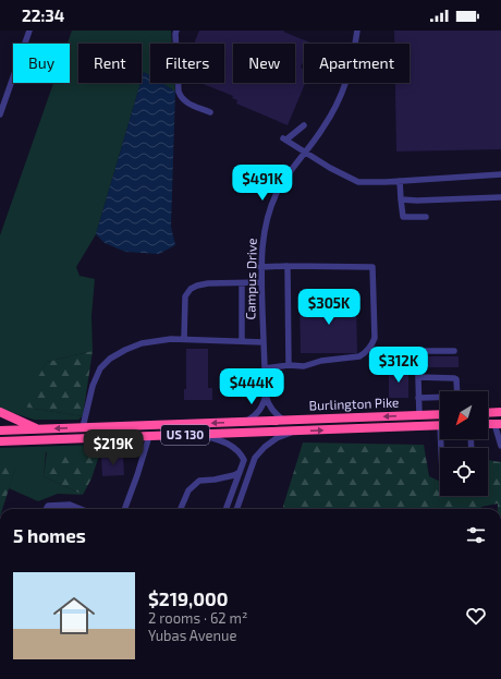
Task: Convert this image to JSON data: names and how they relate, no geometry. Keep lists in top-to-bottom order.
{
  "streets": {
    "highway": ["Burlington Pike", "US 130"],
    "street": ["Campus Drive"]
  },
  "crossings": [
    ["Campus Drive", "Burlington Pike"]
  ],
  "north": "bottom left",
  "page": {
    "status": "22:34",
    "chip": [
      "Buy",
      "Rent",
      "Filters",
      "New",
      "Apartment"
    ],
    "price": [
      "$491K",
      "$305K",
      "$312K",
      "$444K",
      "$219K"
    ],
    "heading": "5 homes",
    "list": [
      {
        "name": "$219,000",
        "note": "2 rooms · 62 m² · Yubas Avenue"
      }
    ]
  }
}
